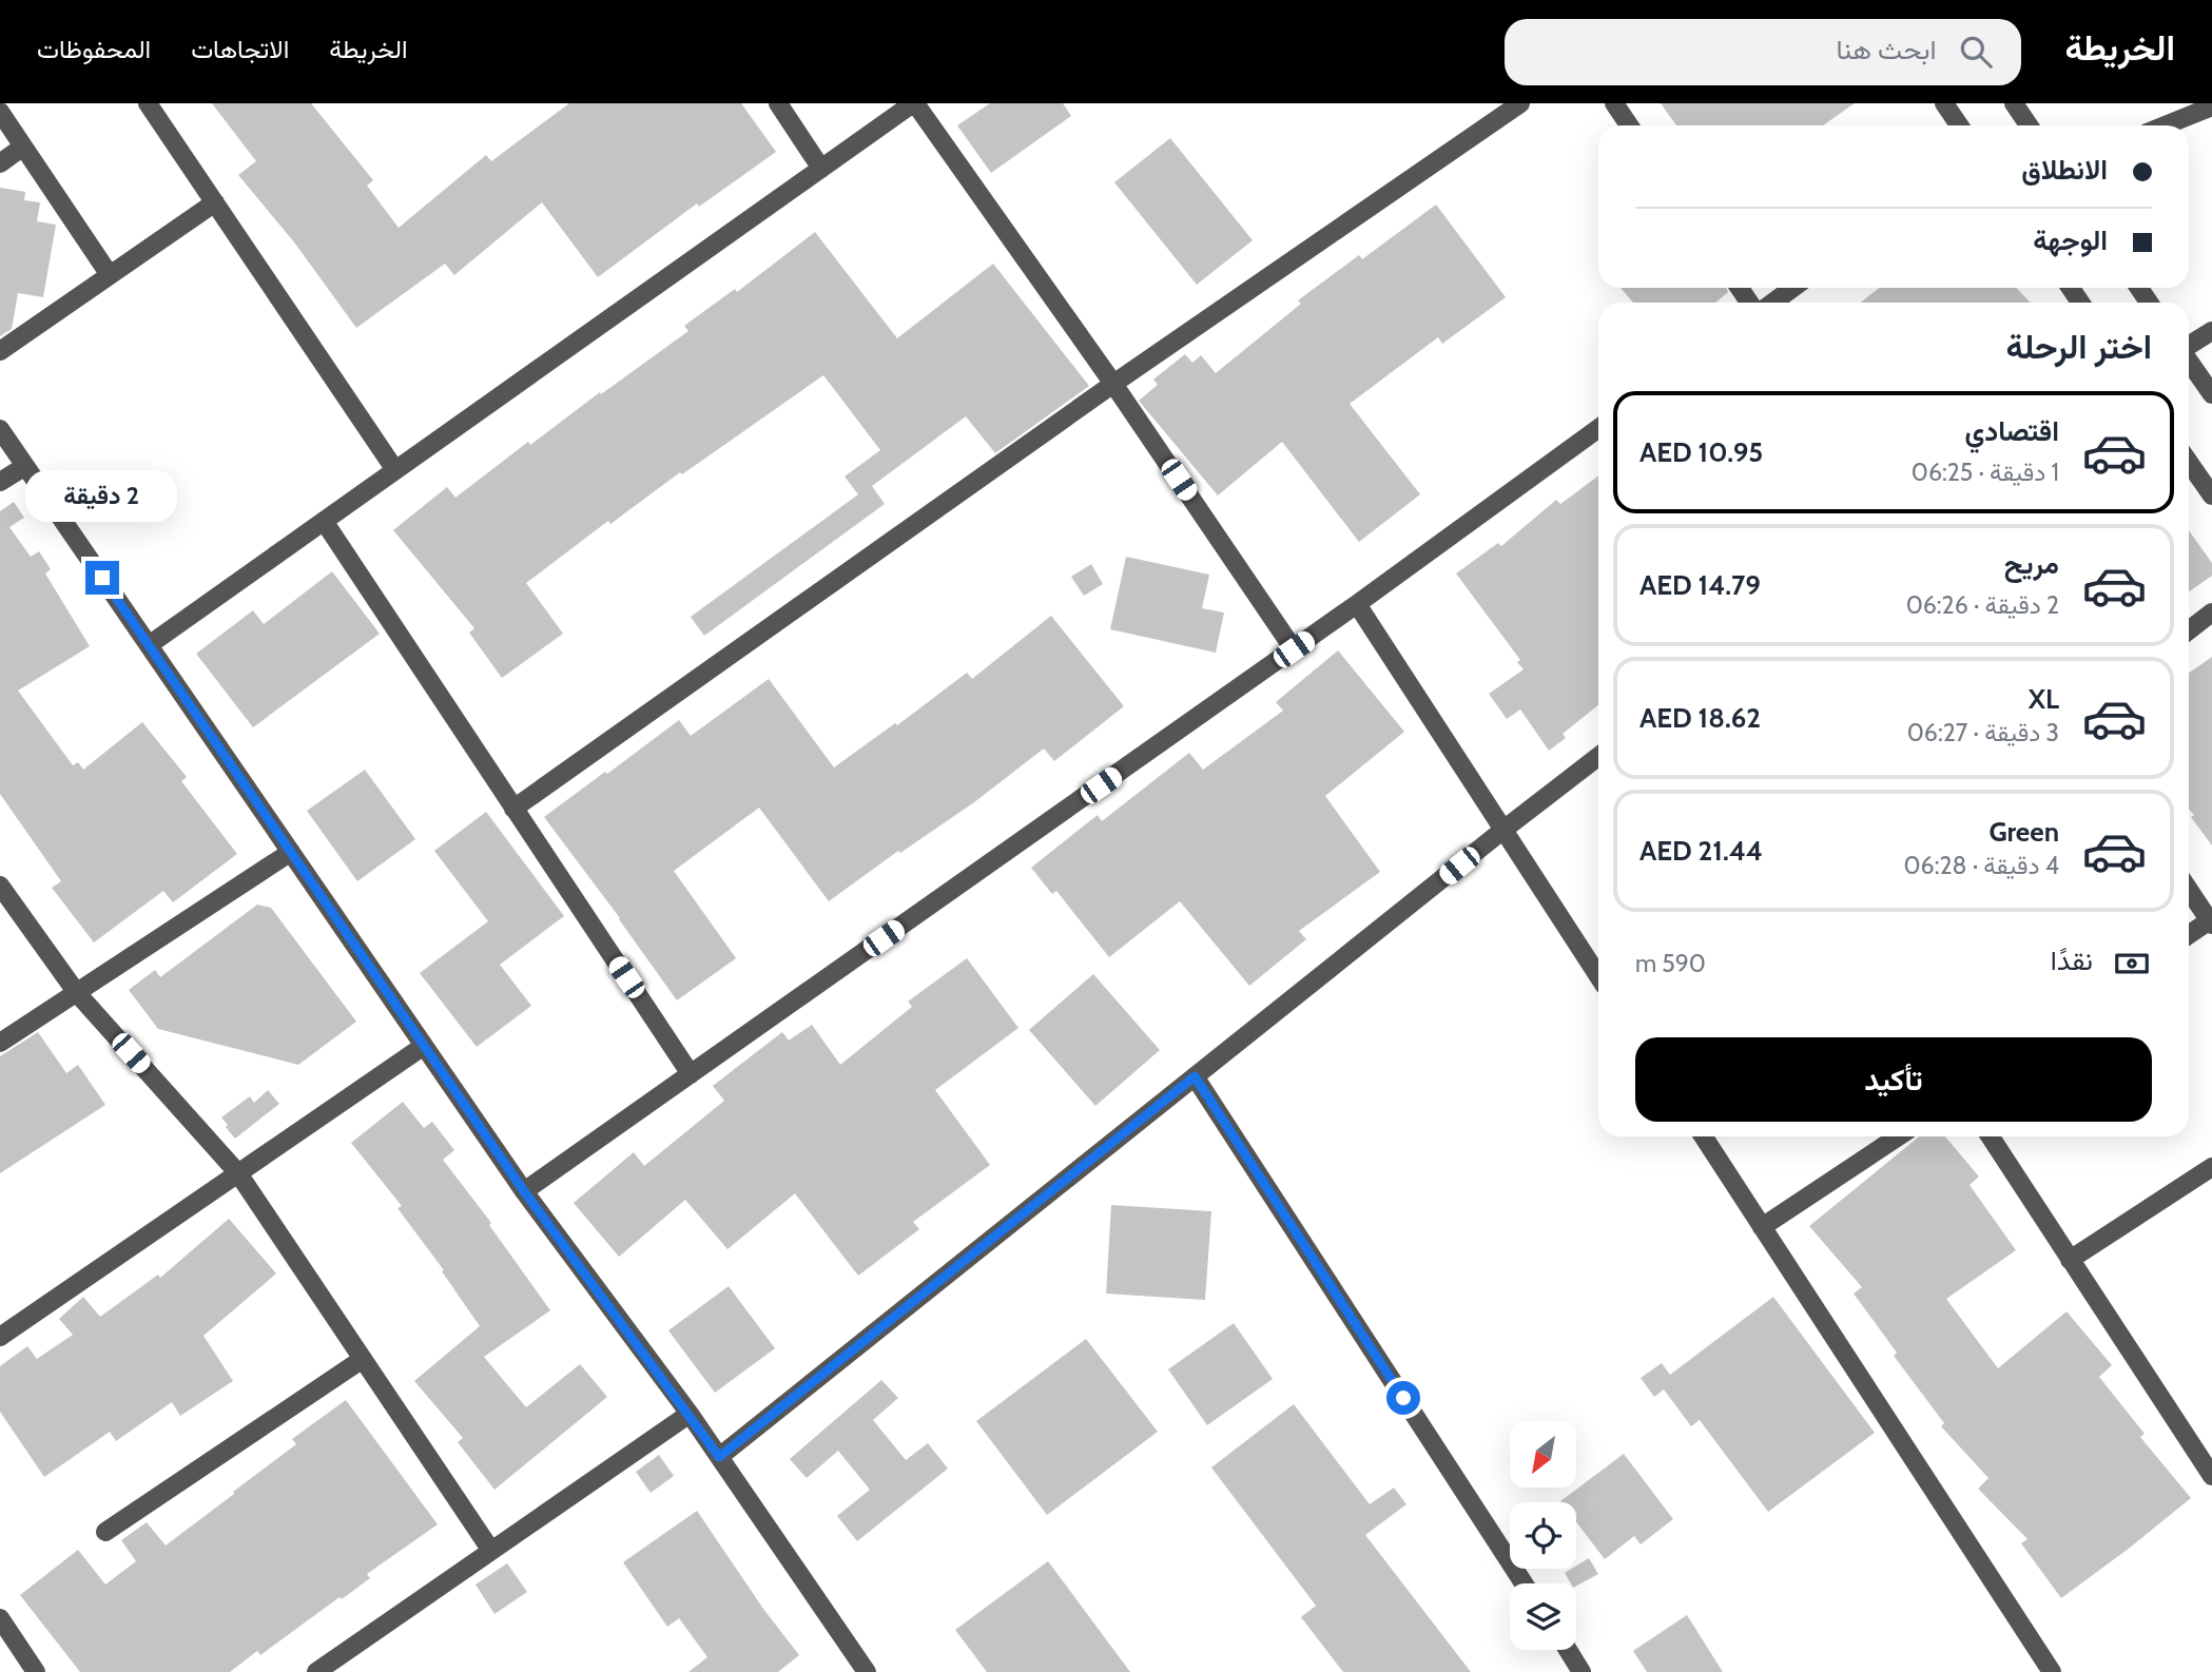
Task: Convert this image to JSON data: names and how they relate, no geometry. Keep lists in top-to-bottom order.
{
  "north": "bottom left",
  "page": {
    "header": "الخريطة",
    "search": "ابحث هنا",
    "nav": ["الخريطة", "الاتجاهات", "المحفوظات"],
    "banner": ["الانطلاق", "الوجهة"],
    "heading": "اختر الرحلة",
    "list": [
      {
        "name": "اقتصادي",
        "note": "1 دقيقة · 06:25",
        "value": "AED 10.95"
      },
      {
        "name": "مريح",
        "note": "2 دقيقة · 06:26",
        "value": "AED 14.79"
      },
      {
        "name": "XL",
        "note": "3 دقيقة · 06:27",
        "value": "AED 18.62"
      },
      {
        "name": "Green",
        "note": "4 دقيقة · 06:28",
        "value": "AED 21.44"
      }
    ],
    "bubble": "2 دقيقة",
    "pay": ["نقدًا", "590 m"],
    "buttons": "تأكيد"
  }
}
